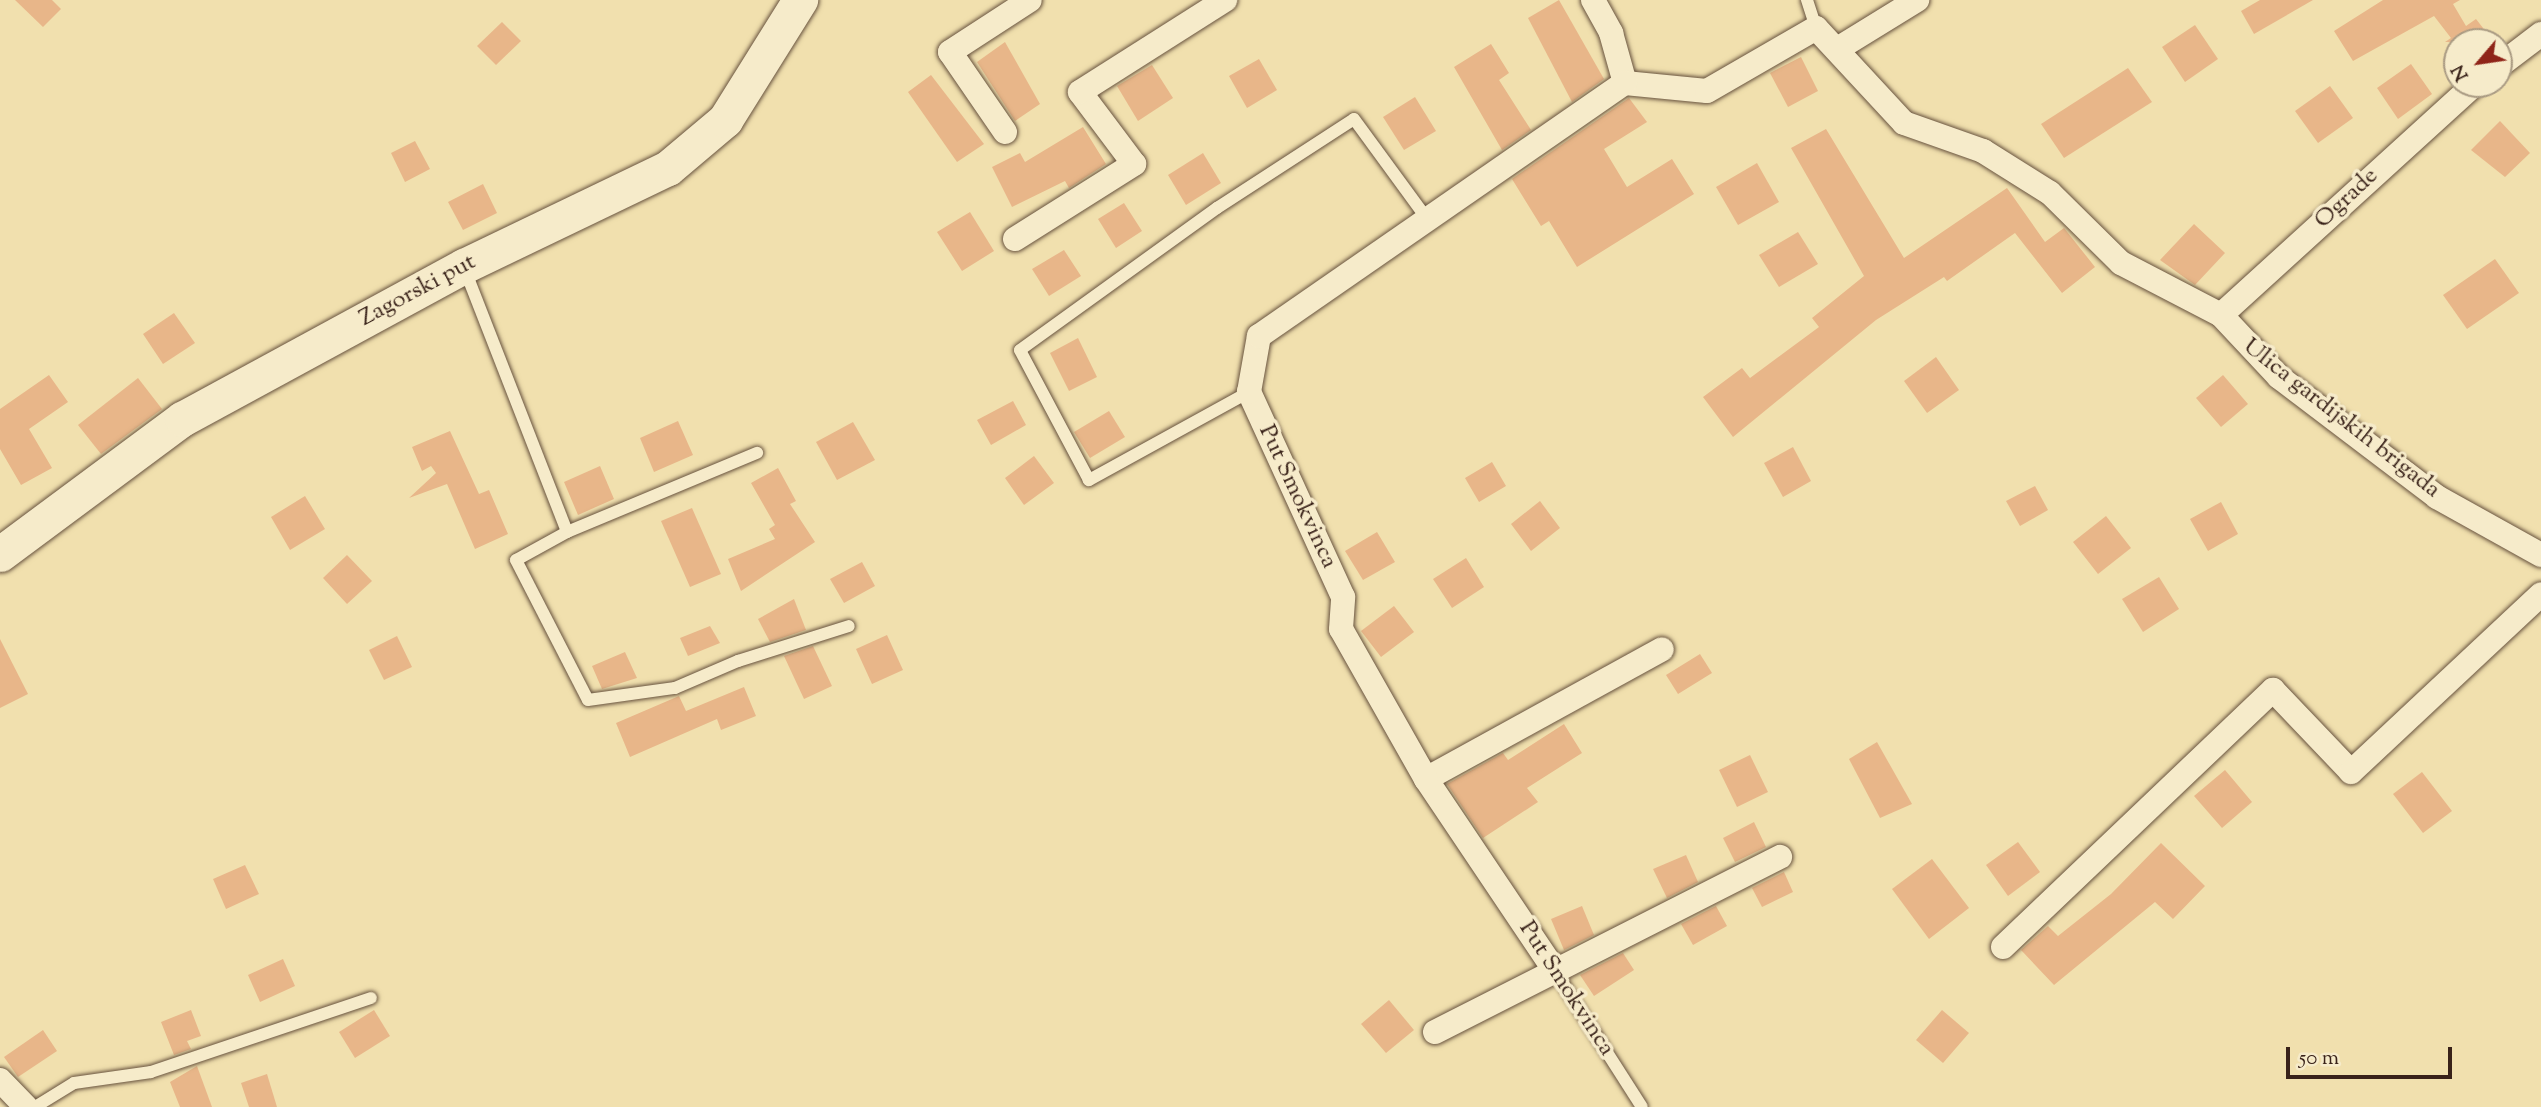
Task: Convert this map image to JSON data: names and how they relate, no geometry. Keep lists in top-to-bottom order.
{
  "streets": {
    "main road": ["Zagorski put"],
    "street": ["Ograde", "Ulica gardijskih brigada", "Put Smokvinca"]
  },
  "crossings": [
    ["Ograde", "Ulica gardijskih brigada"]
  ],
  "scale_bar": "50 m",
  "north": "bottom left"
}
